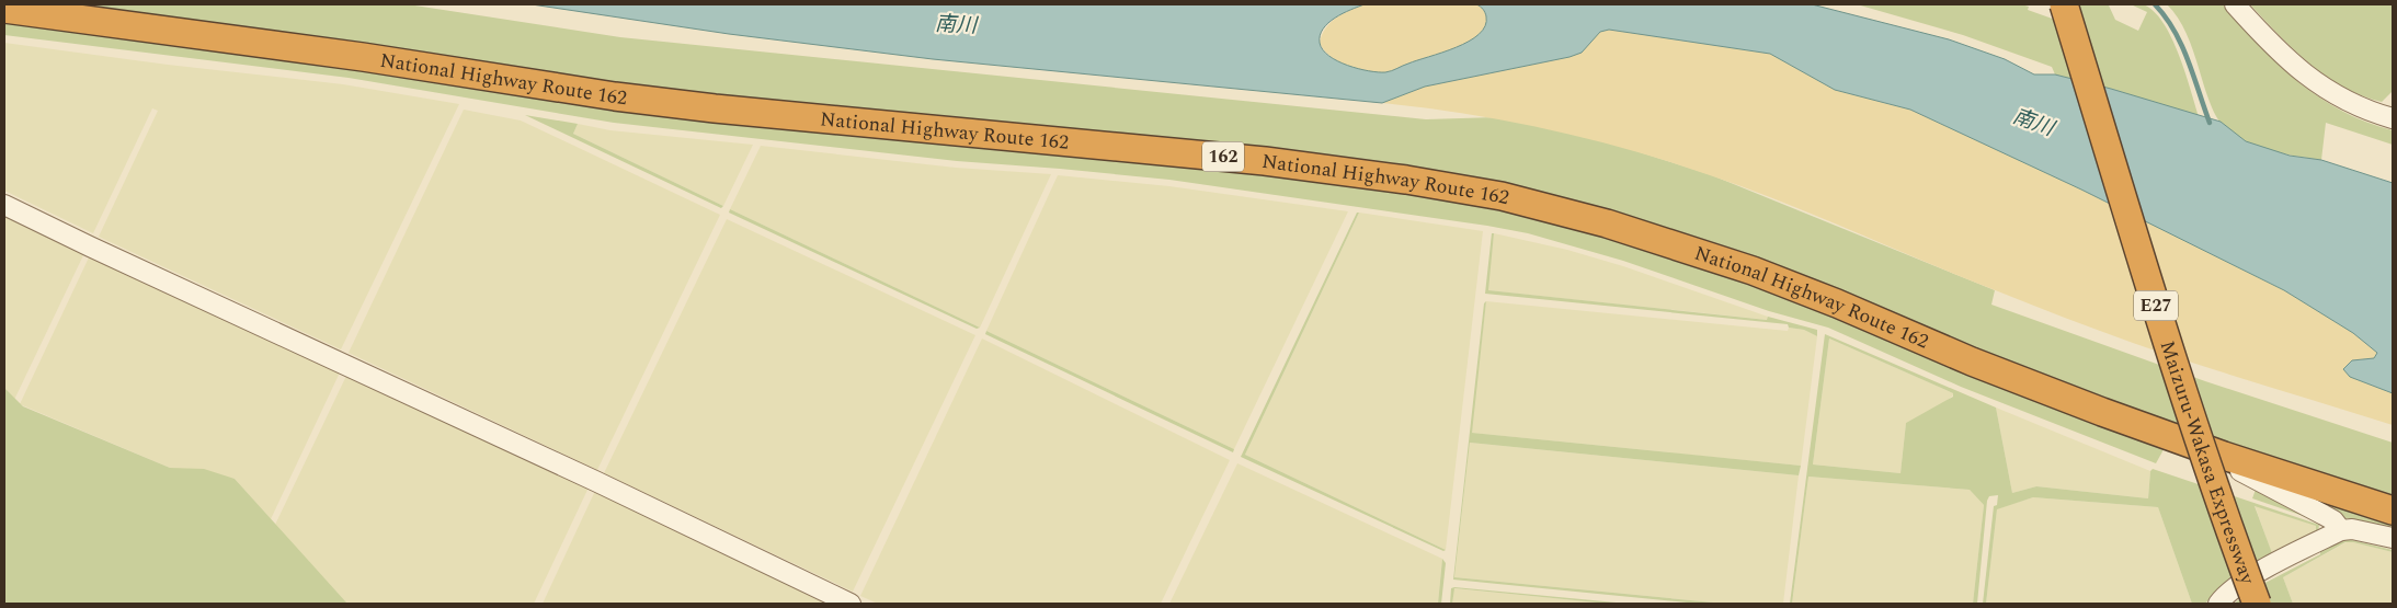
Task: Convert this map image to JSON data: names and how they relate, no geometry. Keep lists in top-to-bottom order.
{
  "streets": {
    "highway": [
      "National Highway Route 162",
      "162",
      "E27",
      "Maizuru-Wakasa Expressway"
    ]
  },
  "water": ["南川"]
}
